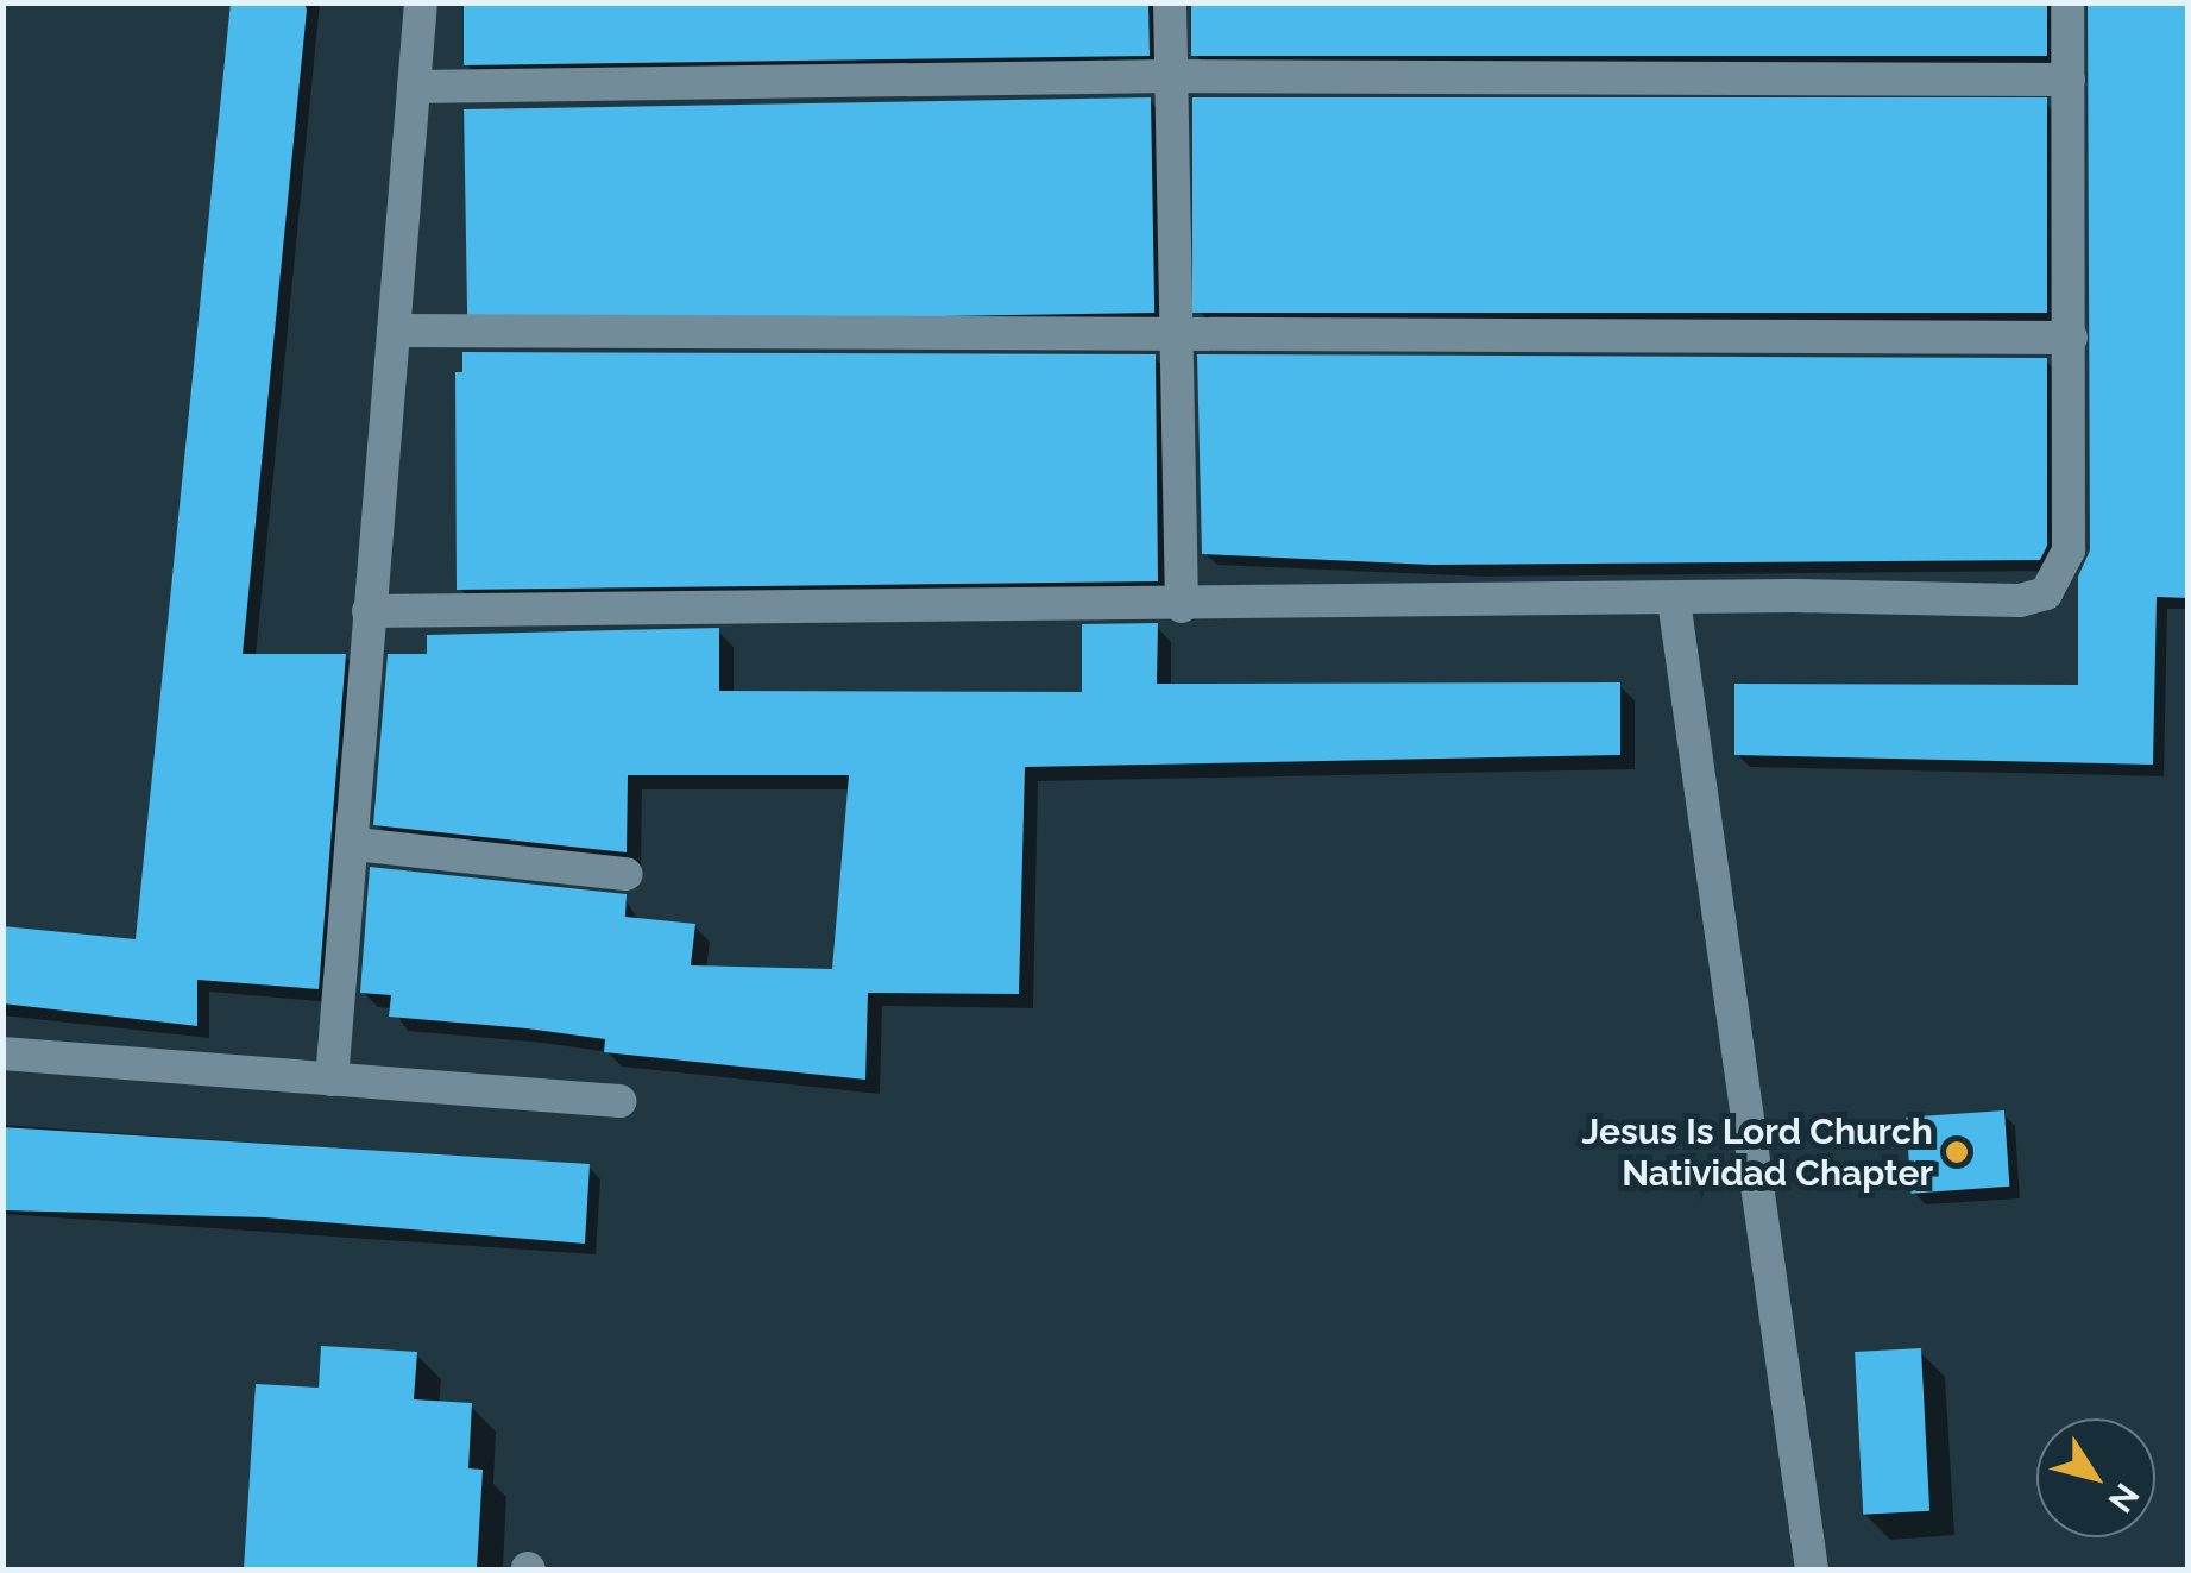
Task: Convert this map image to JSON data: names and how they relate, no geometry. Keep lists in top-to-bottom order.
{
  "places": ["Jesus Is Lord Church Natividad Chapter"],
  "north": "bottom right"
}
